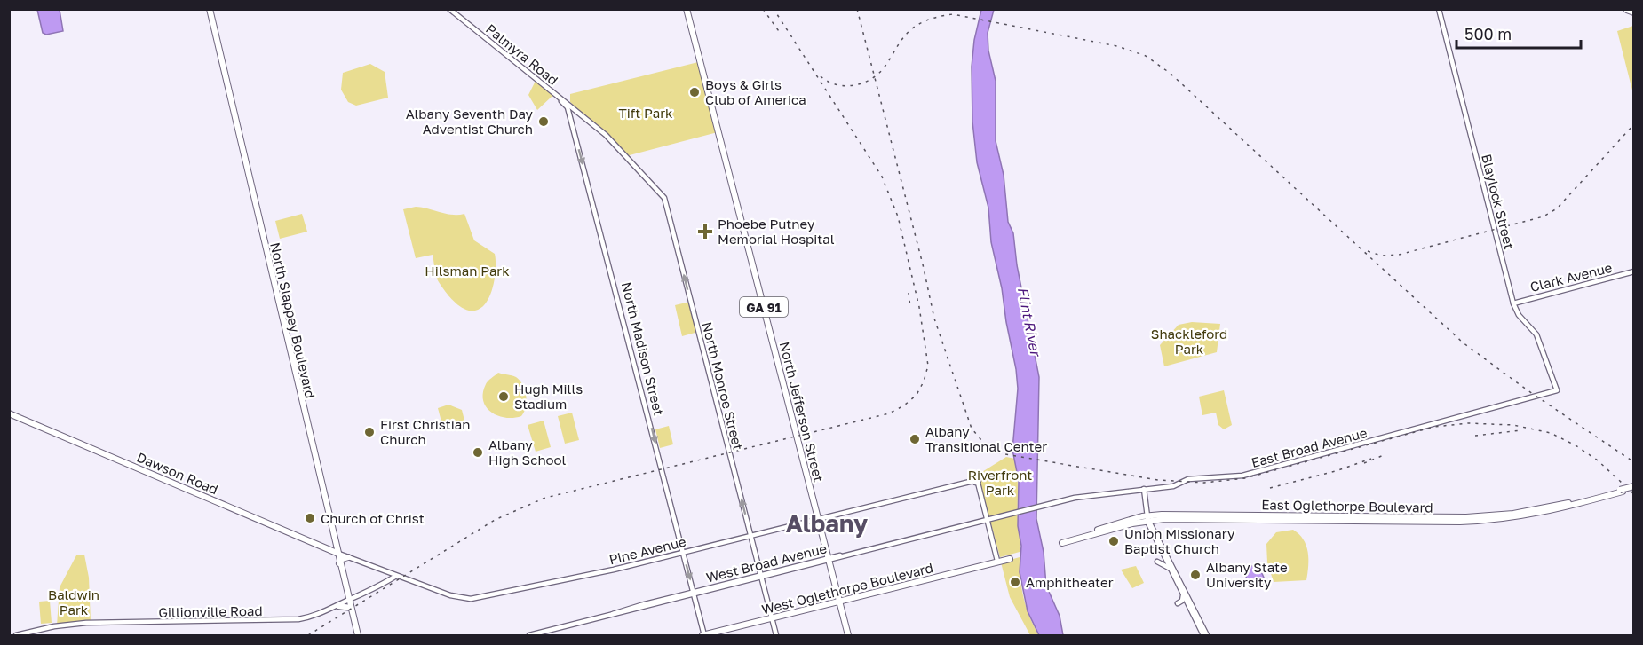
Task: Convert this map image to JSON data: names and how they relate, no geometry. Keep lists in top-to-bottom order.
{
  "streets": {
    "main road": [
      "Palmyra Road",
      "Blaylock Street",
      "Clark Avenue",
      "GA 91",
      "North Slappey Boulevard",
      "North Madison Street",
      "North Monroe Street",
      "North Jefferson Street",
      "East Broad Avenue",
      "Dawson Road",
      "East Oglethorpe Boulevard",
      "Pine Avenue",
      "West Broad Avenue",
      "West Oglethorpe Boulevard",
      "Gillionville Road"
    ]
  },
  "crossings": [
    ["Palmyra Road", "North Madison Street"],
    ["Palmyra Road", "North Monroe Street"],
    ["Blaylock Street", "Clark Avenue"],
    ["Blaylock Street", "East Broad Avenue"],
    ["GA 91", "North Jefferson Street"],
    ["GA 91", "West Broad Avenue"],
    ["GA 91", "West Oglethorpe Boulevard"],
    ["North Slappey Boulevard", "Dawson Road"],
    ["North Slappey Boulevard", "Pine Avenue"],
    ["North Slappey Boulevard", "Gillionville Road"],
    ["North Madison Street", "Pine Avenue"],
    ["North Madison Street", "West Broad Avenue"],
    ["North Madison Street", "West Oglethorpe Boulevard"],
    ["North Monroe Street", "Pine Avenue"],
    ["North Monroe Street", "West Broad Avenue"],
    ["North Monroe Street", "West Oglethorpe Boulevard"],
    ["North Jefferson Street", "Pine Avenue"],
    ["North Jefferson Street", "West Broad Avenue"],
    ["East Broad Avenue", "West Broad Avenue"],
    ["Dawson Road", "Pine Avenue"],
    ["Pine Avenue", "West Broad Avenue"],
    ["Pine Avenue", "Gillionville Road"]
  ],
  "one_way": ["North Madison Street", "North Monroe Street"],
  "districts": ["Albany"],
  "water": ["Flint River"],
  "parks": [
    "Tift Park",
    "Hilsman Park",
    "Shackleford Park",
    "Riverfront Park",
    "Baldwin Park"
  ],
  "places": {
    "other": [
      "Boys & Girls Club of America",
      "Albany Seventh Day Adventist Church",
      "Hugh Mills Stadium",
      "First Christian Church",
      "Albany Transitional Center",
      "Albany High School",
      "Church of Christ",
      "Union Missionary Baptist Church",
      "Albany State University",
      "Amphitheater"
    ],
    "health": ["Phoebe Putney Memorial Hospital"]
  },
  "scale_bar": "500 m"
}
